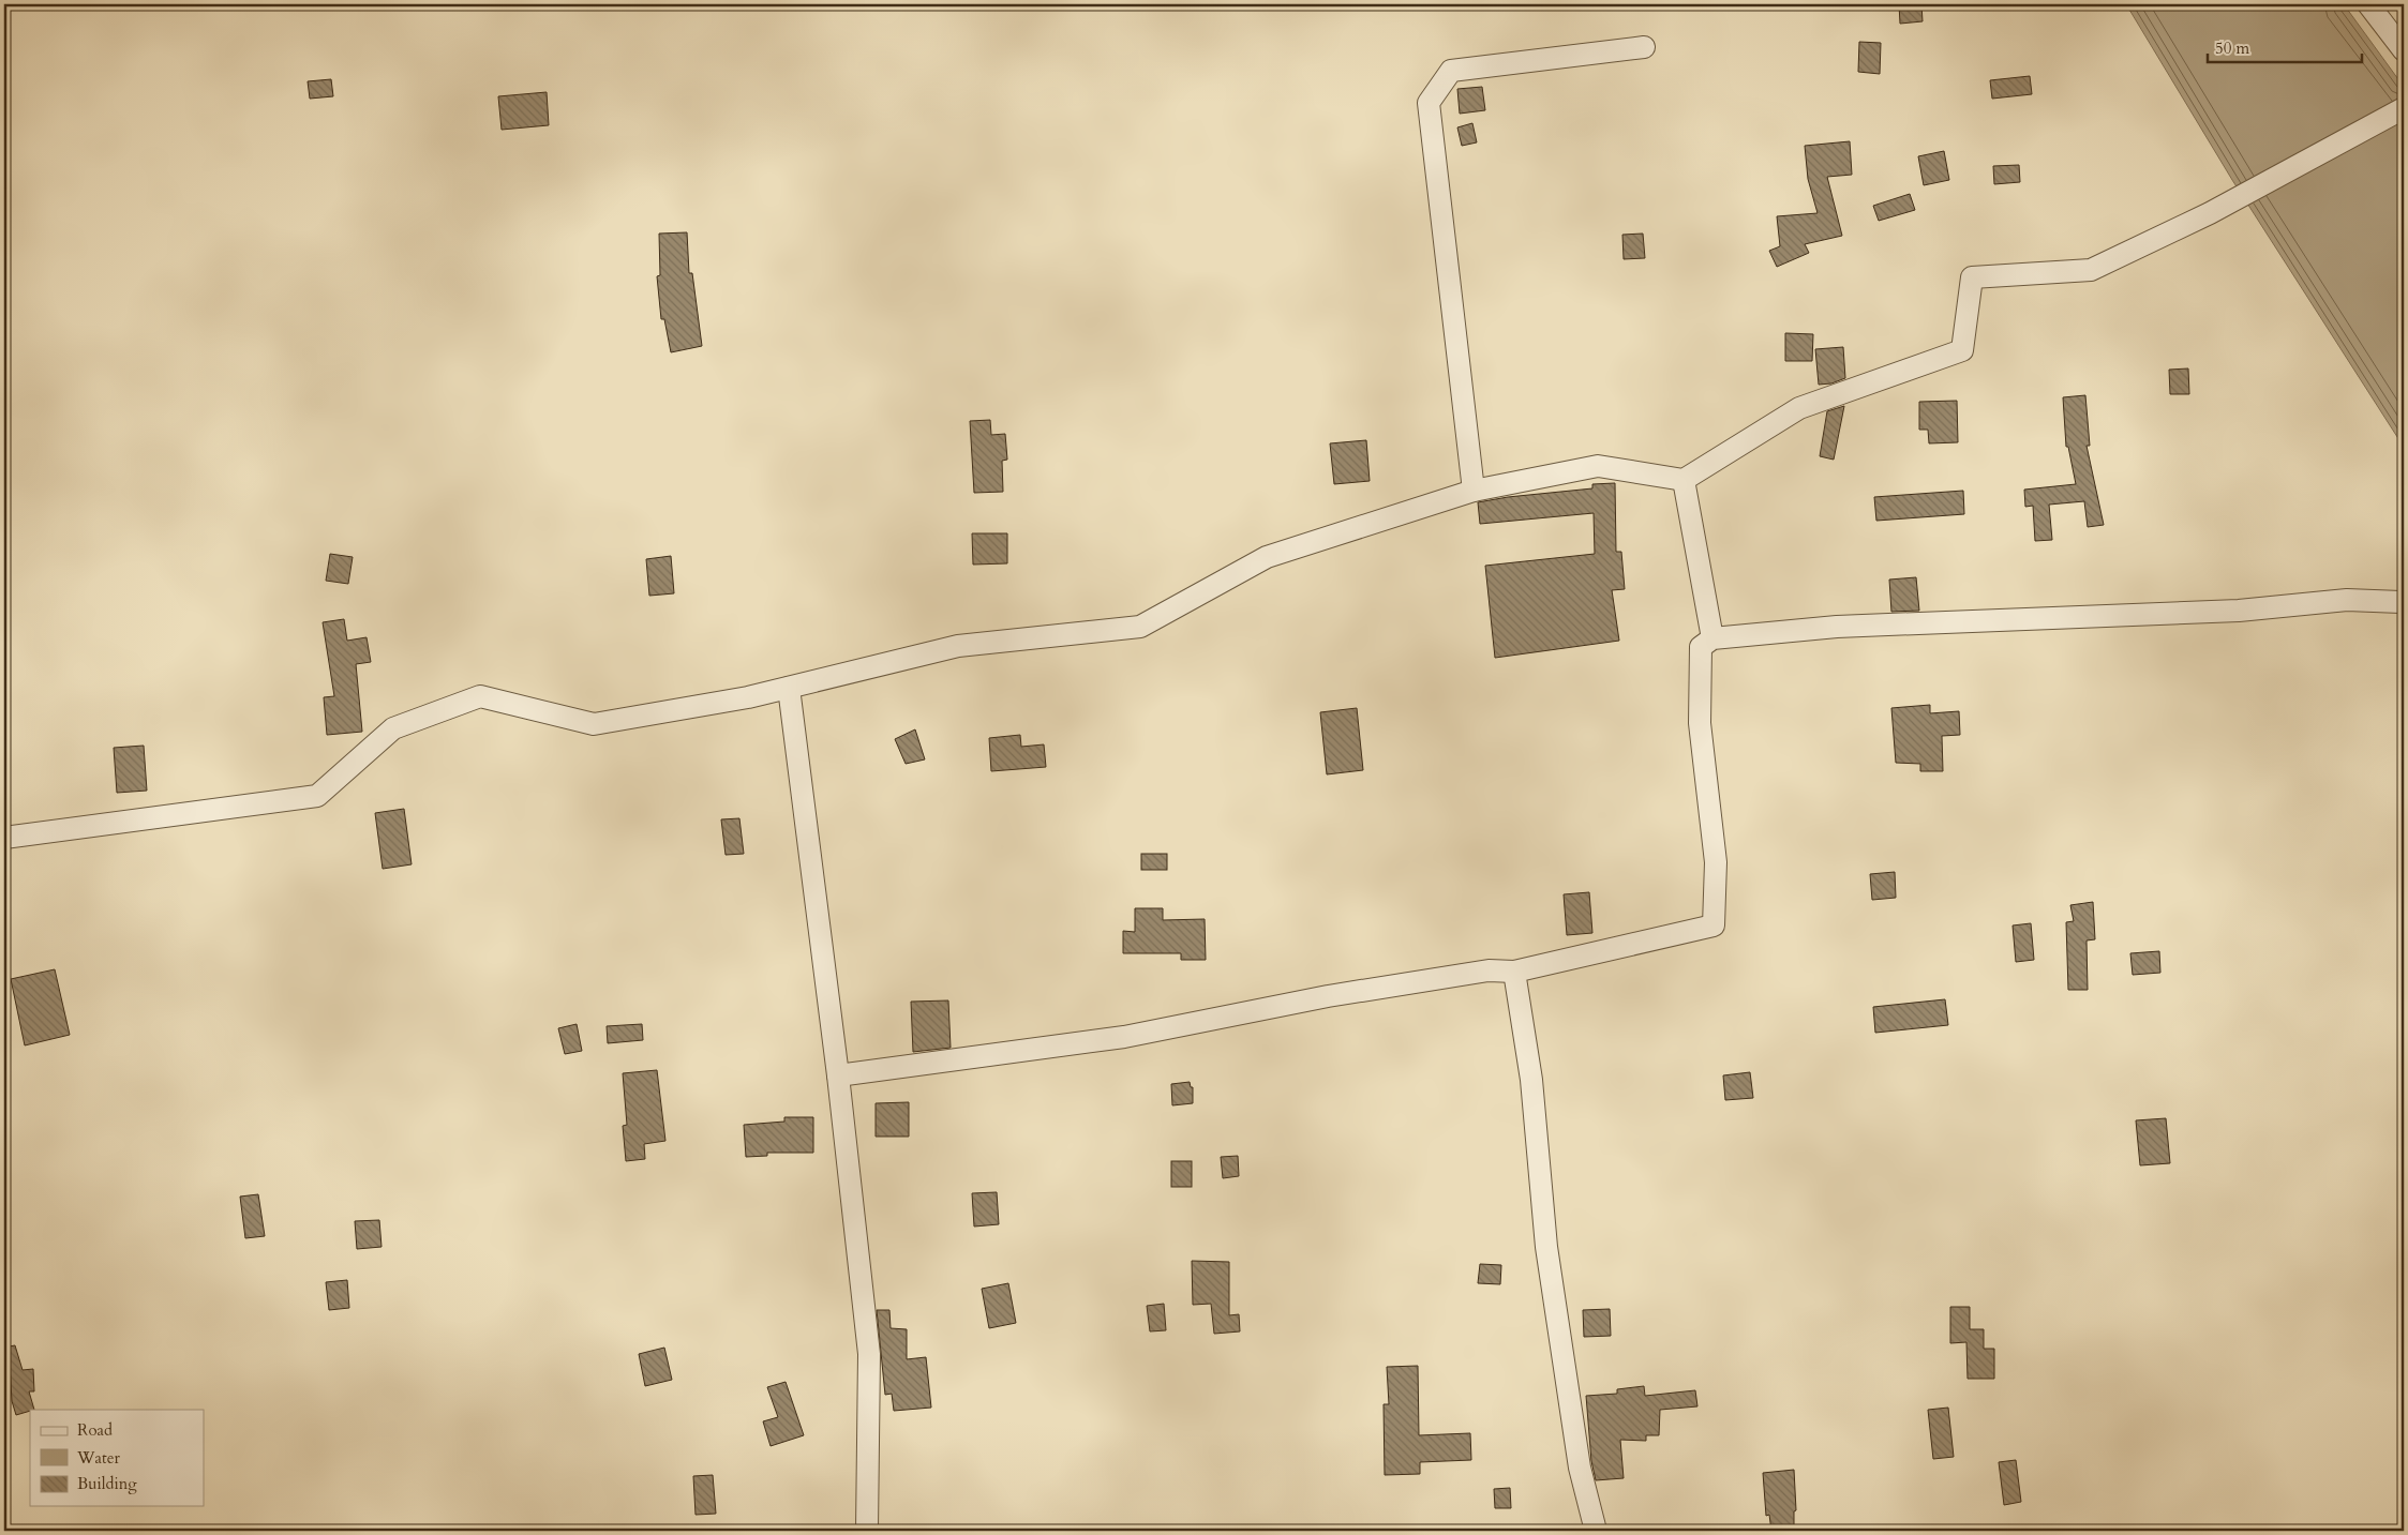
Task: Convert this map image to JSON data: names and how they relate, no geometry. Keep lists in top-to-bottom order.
{
  "legend": ["Road", "Water", "Building"],
  "scale_bar": "50 m"
}
